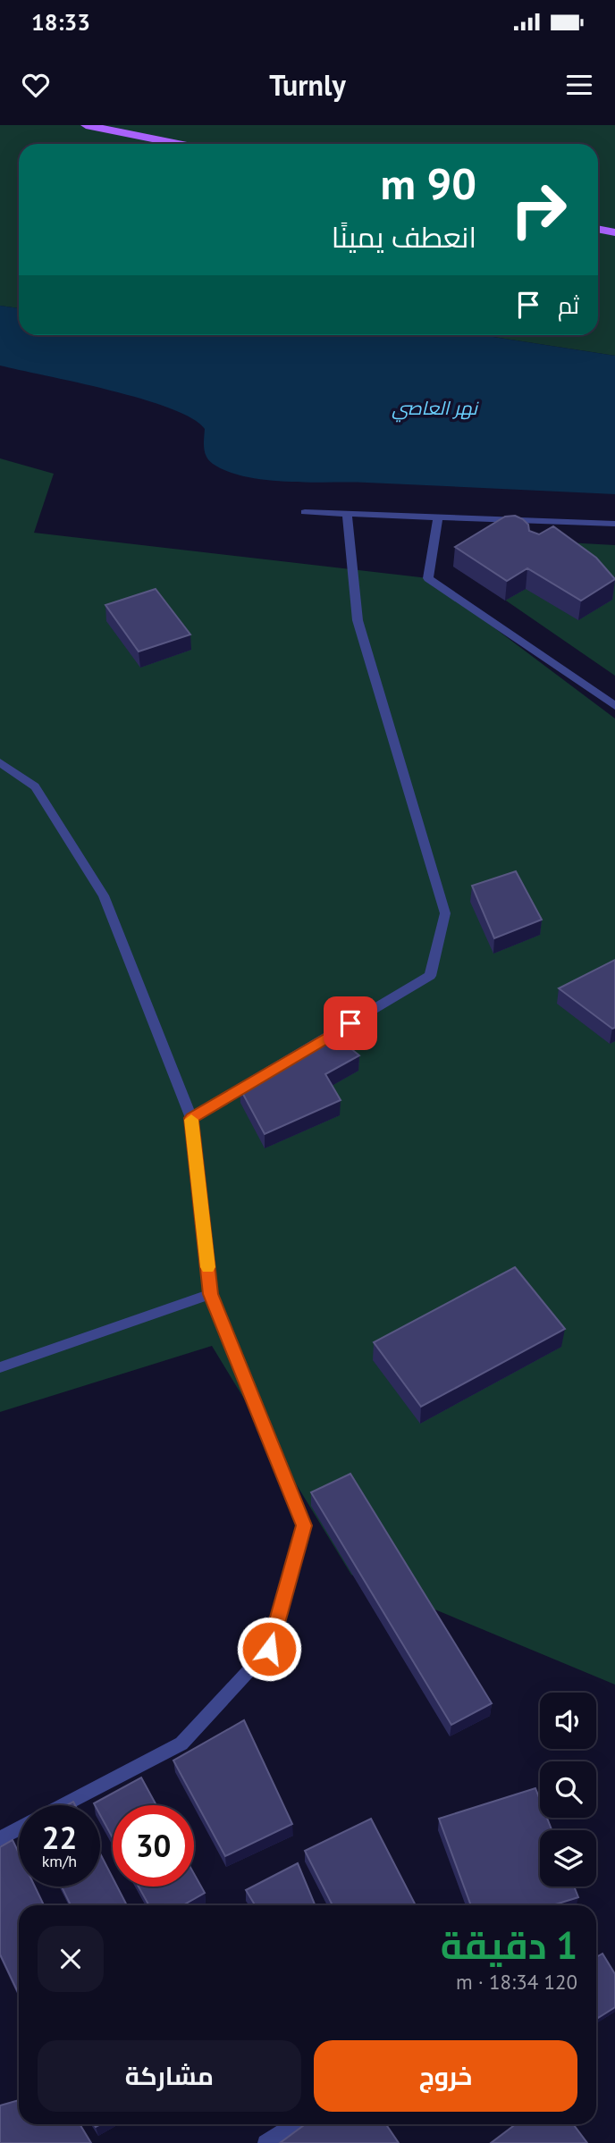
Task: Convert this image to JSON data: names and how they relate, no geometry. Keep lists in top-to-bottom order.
{
  "water": ["نهر العاصي"],
  "page": {
    "status": "18:33",
    "header": "Turnly",
    "turn": ["90 m", "انعطف يمينًا"],
    "then": "ثم",
    "speed": "22 km/h",
    "limit": "30",
    "heading": ["1 دقيقة", "120 m · 18:34"],
    "buttons": ["خروج", "مشاركة"]
  }
}
